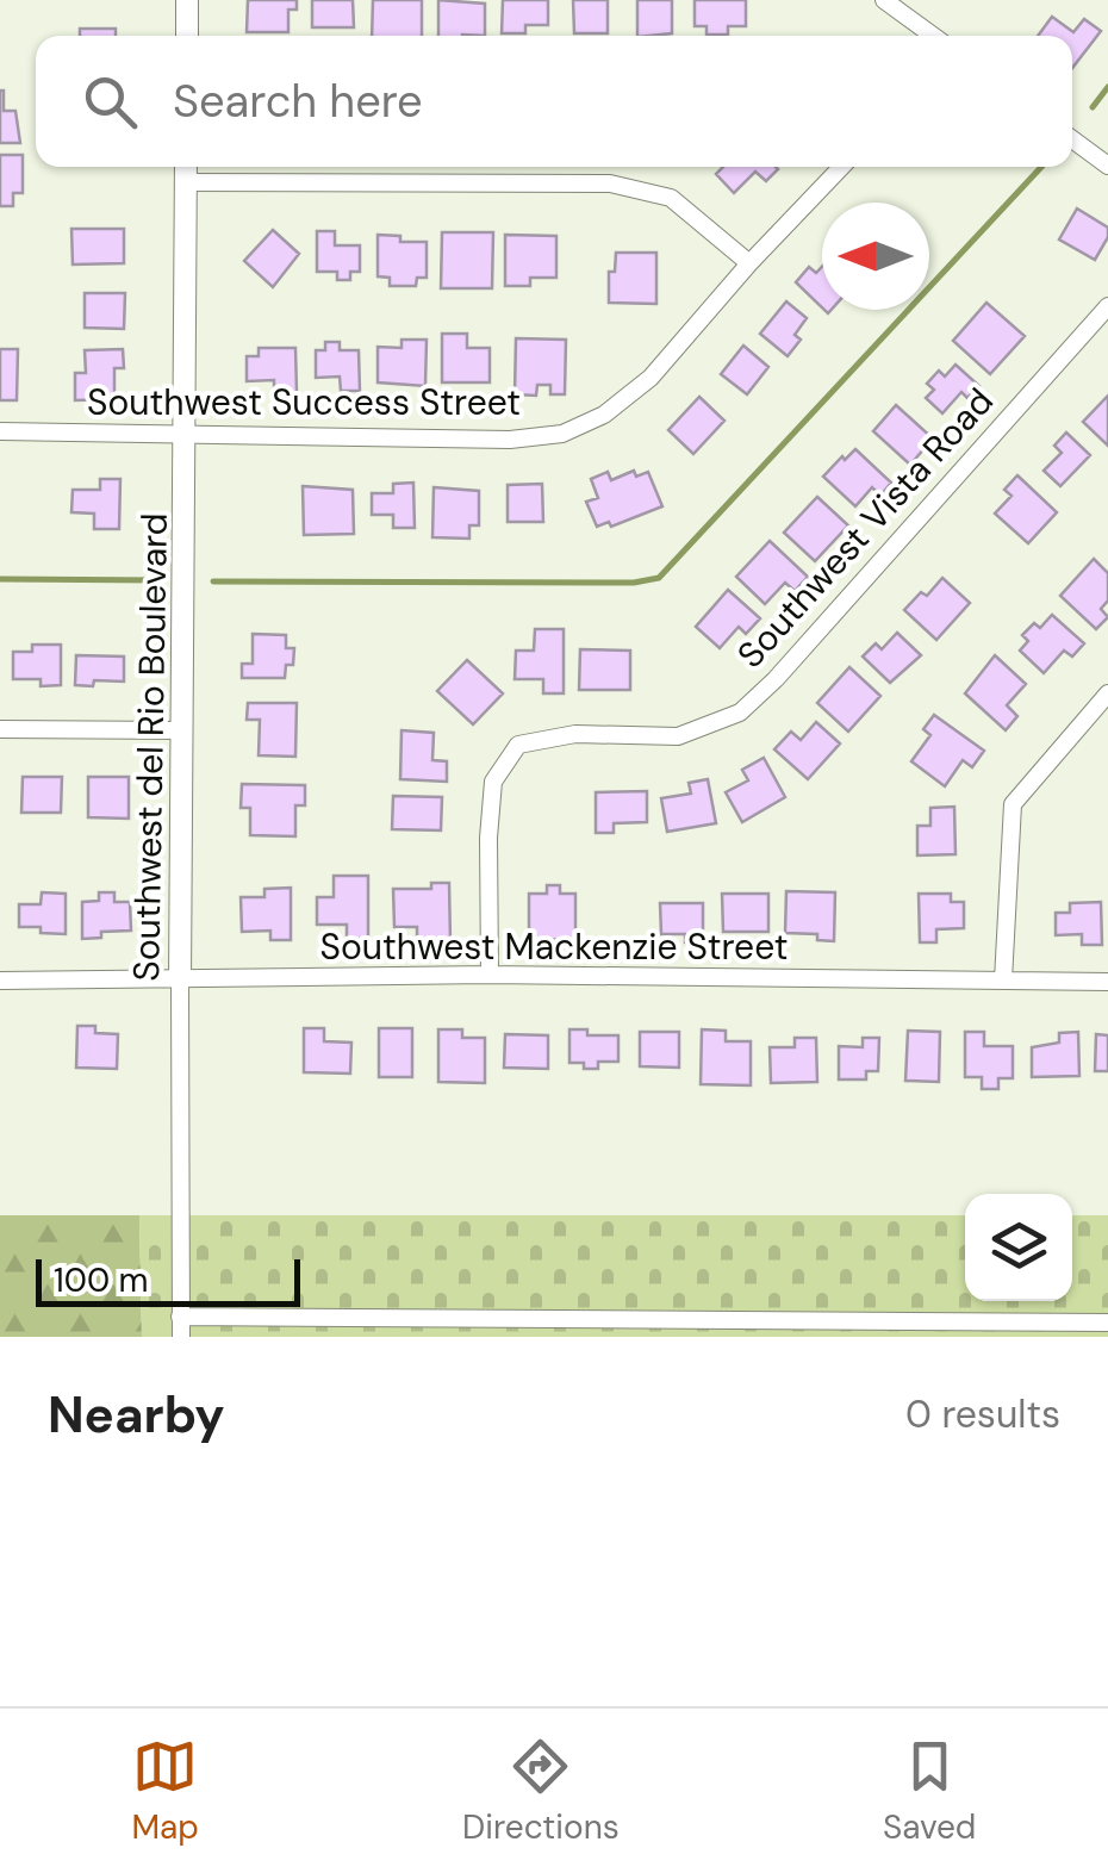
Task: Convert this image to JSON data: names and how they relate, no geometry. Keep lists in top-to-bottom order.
{
  "streets": {
    "street": [
      "Southwest Success Street",
      "Southwest Vista Road",
      "Southwest del Rio Boulevard",
      "Southwest Mackenzie Street"
    ]
  },
  "crossings": [
    ["Southwest Success Street", "Southwest del Rio Boulevard"],
    ["Southwest Vista Road", "Southwest Mackenzie Street"],
    ["Southwest del Rio Boulevard", "Southwest Mackenzie Street"]
  ],
  "scale_bar": "100 m",
  "north": "left",
  "page": {
    "search": "Search here",
    "scale": "100 m",
    "heading": ["Nearby", "0 results"],
    "nav": ["Map", "Directions", "Saved"]
  }
}
